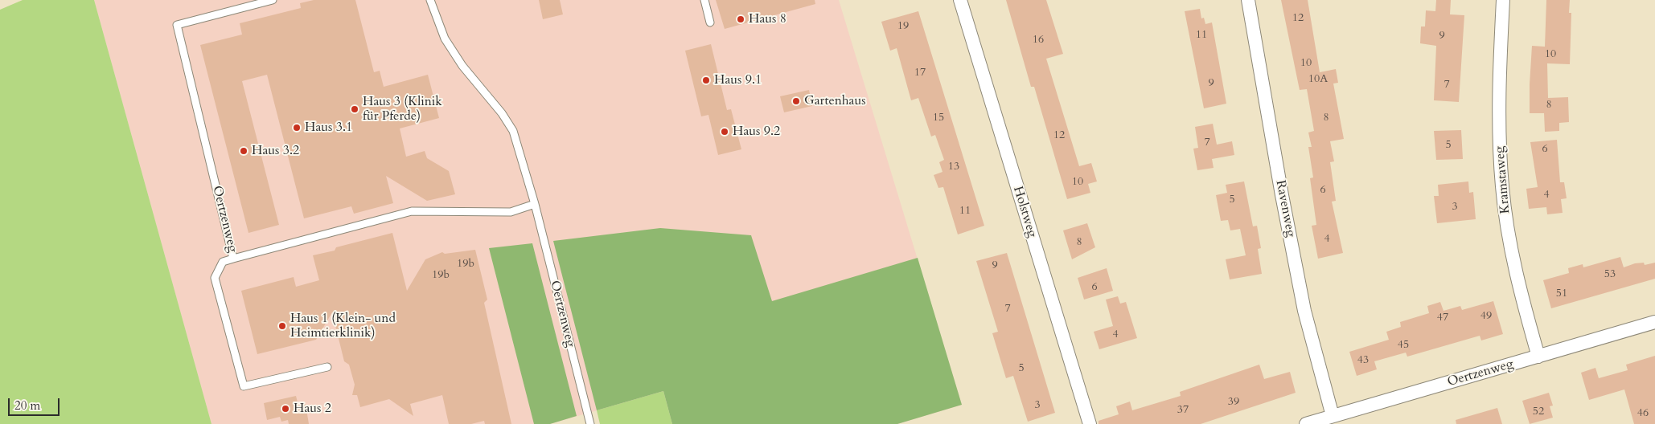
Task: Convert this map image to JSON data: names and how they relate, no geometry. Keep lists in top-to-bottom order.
{
  "streets": {
    "street": [
      "Kramstaweg",
      "Ravenweg",
      "Holstweg",
      "Oertzenweg"
    ]
  },
  "crossings": [
    ["Kramstaweg", "Oertzenweg"],
    ["Ravenweg", "Oertzenweg"]
  ],
  "places": [
    "Haus 8",
    "Haus 9.1",
    "Gartenhaus",
    "Haus 3 (Klinik für Pferde)",
    "Haus 3.1",
    "Haus 9.2",
    "Haus 3.2",
    "Haus 1 (Klein- und Heimtierklinik)",
    "Haus 2"
  ],
  "house_numbers": [
    "12",
    "19",
    "11",
    "9",
    "16",
    "10",
    "10",
    "17",
    "10A",
    "9",
    "7",
    "8",
    "15",
    "8",
    "12",
    "7",
    "5",
    "6",
    "13",
    "10",
    "6",
    "4",
    "5",
    "3",
    "11",
    "4",
    "8",
    "19b",
    "9",
    "53",
    "19b",
    "6",
    "51",
    "7",
    "49",
    "47",
    "4",
    "45",
    "43",
    "5",
    "39",
    "3",
    "37",
    "52",
    "46"
  ],
  "scale_bar": "20 m"
}
